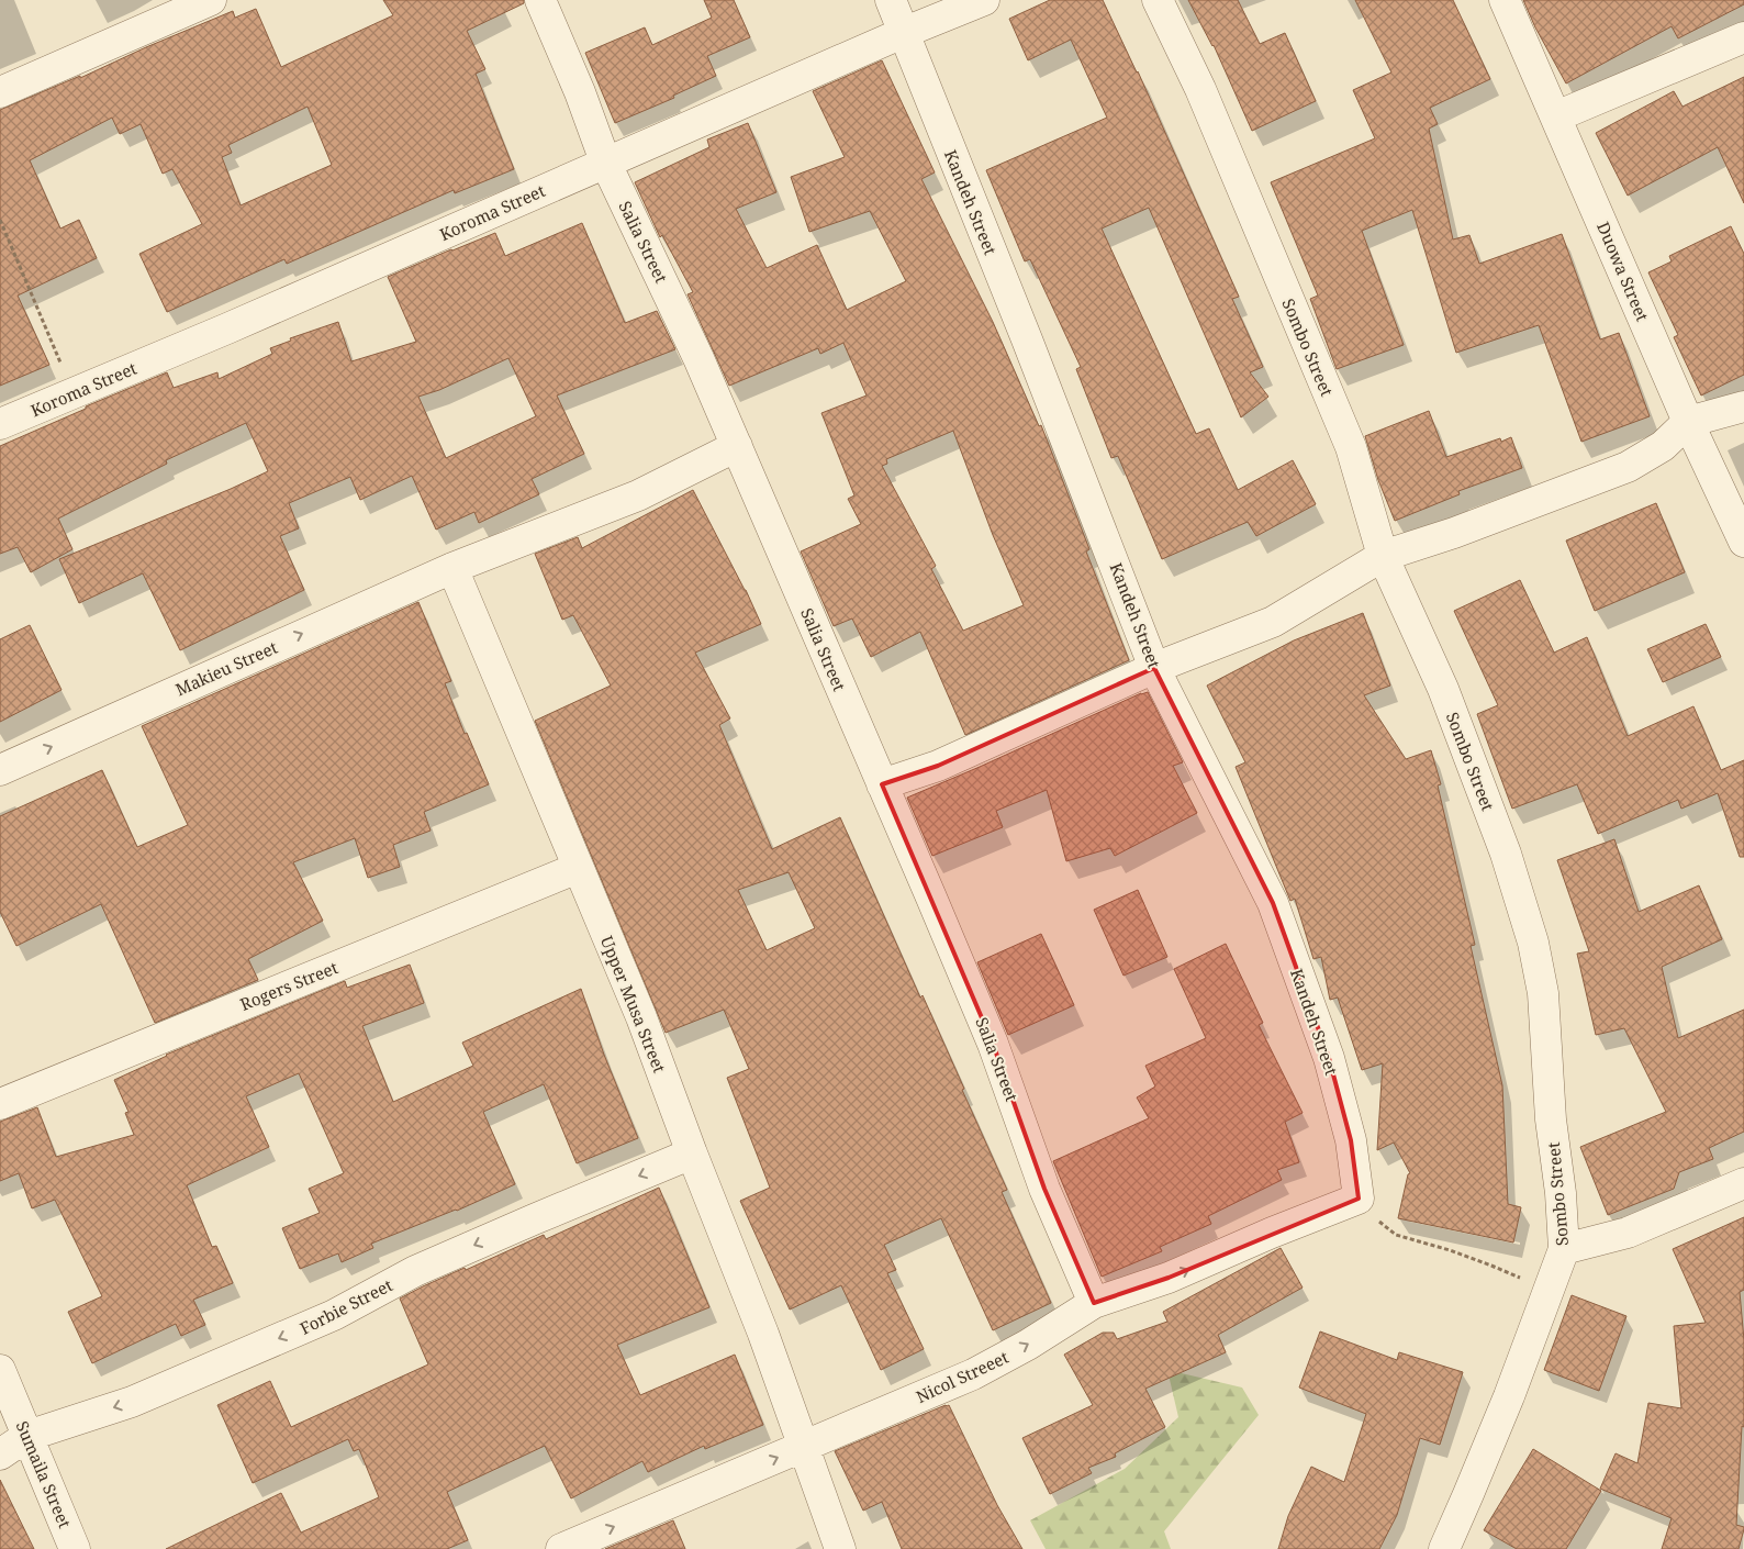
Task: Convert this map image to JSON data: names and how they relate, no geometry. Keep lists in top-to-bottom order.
{
  "streets": {
    "street": [
      "Kandeh Street",
      "Koroma Street",
      "Salia Street",
      "Duowa Street",
      "Sombo Street",
      "Makieu Street",
      "Rogers Street",
      "Upper Musa Street",
      "Forbie Street",
      "Nicol Streeet",
      "Sumaila Street"
    ]
  },
  "crossings": [
    ["Kandeh Street", "Koroma Street"],
    ["Kandeh Street", "Nicol Streeet"],
    ["Koroma Street", "Salia Street"],
    ["Salia Street", "Makieu Street"],
    ["Salia Street", "Nicol Streeet"],
    ["Makieu Street", "Upper Musa Street"],
    ["Rogers Street", "Upper Musa Street"],
    ["Upper Musa Street", "Forbie Street"],
    ["Upper Musa Street", "Nicol Streeet"],
    ["Forbie Street", "Sumaila Street"]
  ],
  "one_way": ["Makieu Street", "Forbie Street", "Nicol Streeet"]
}
